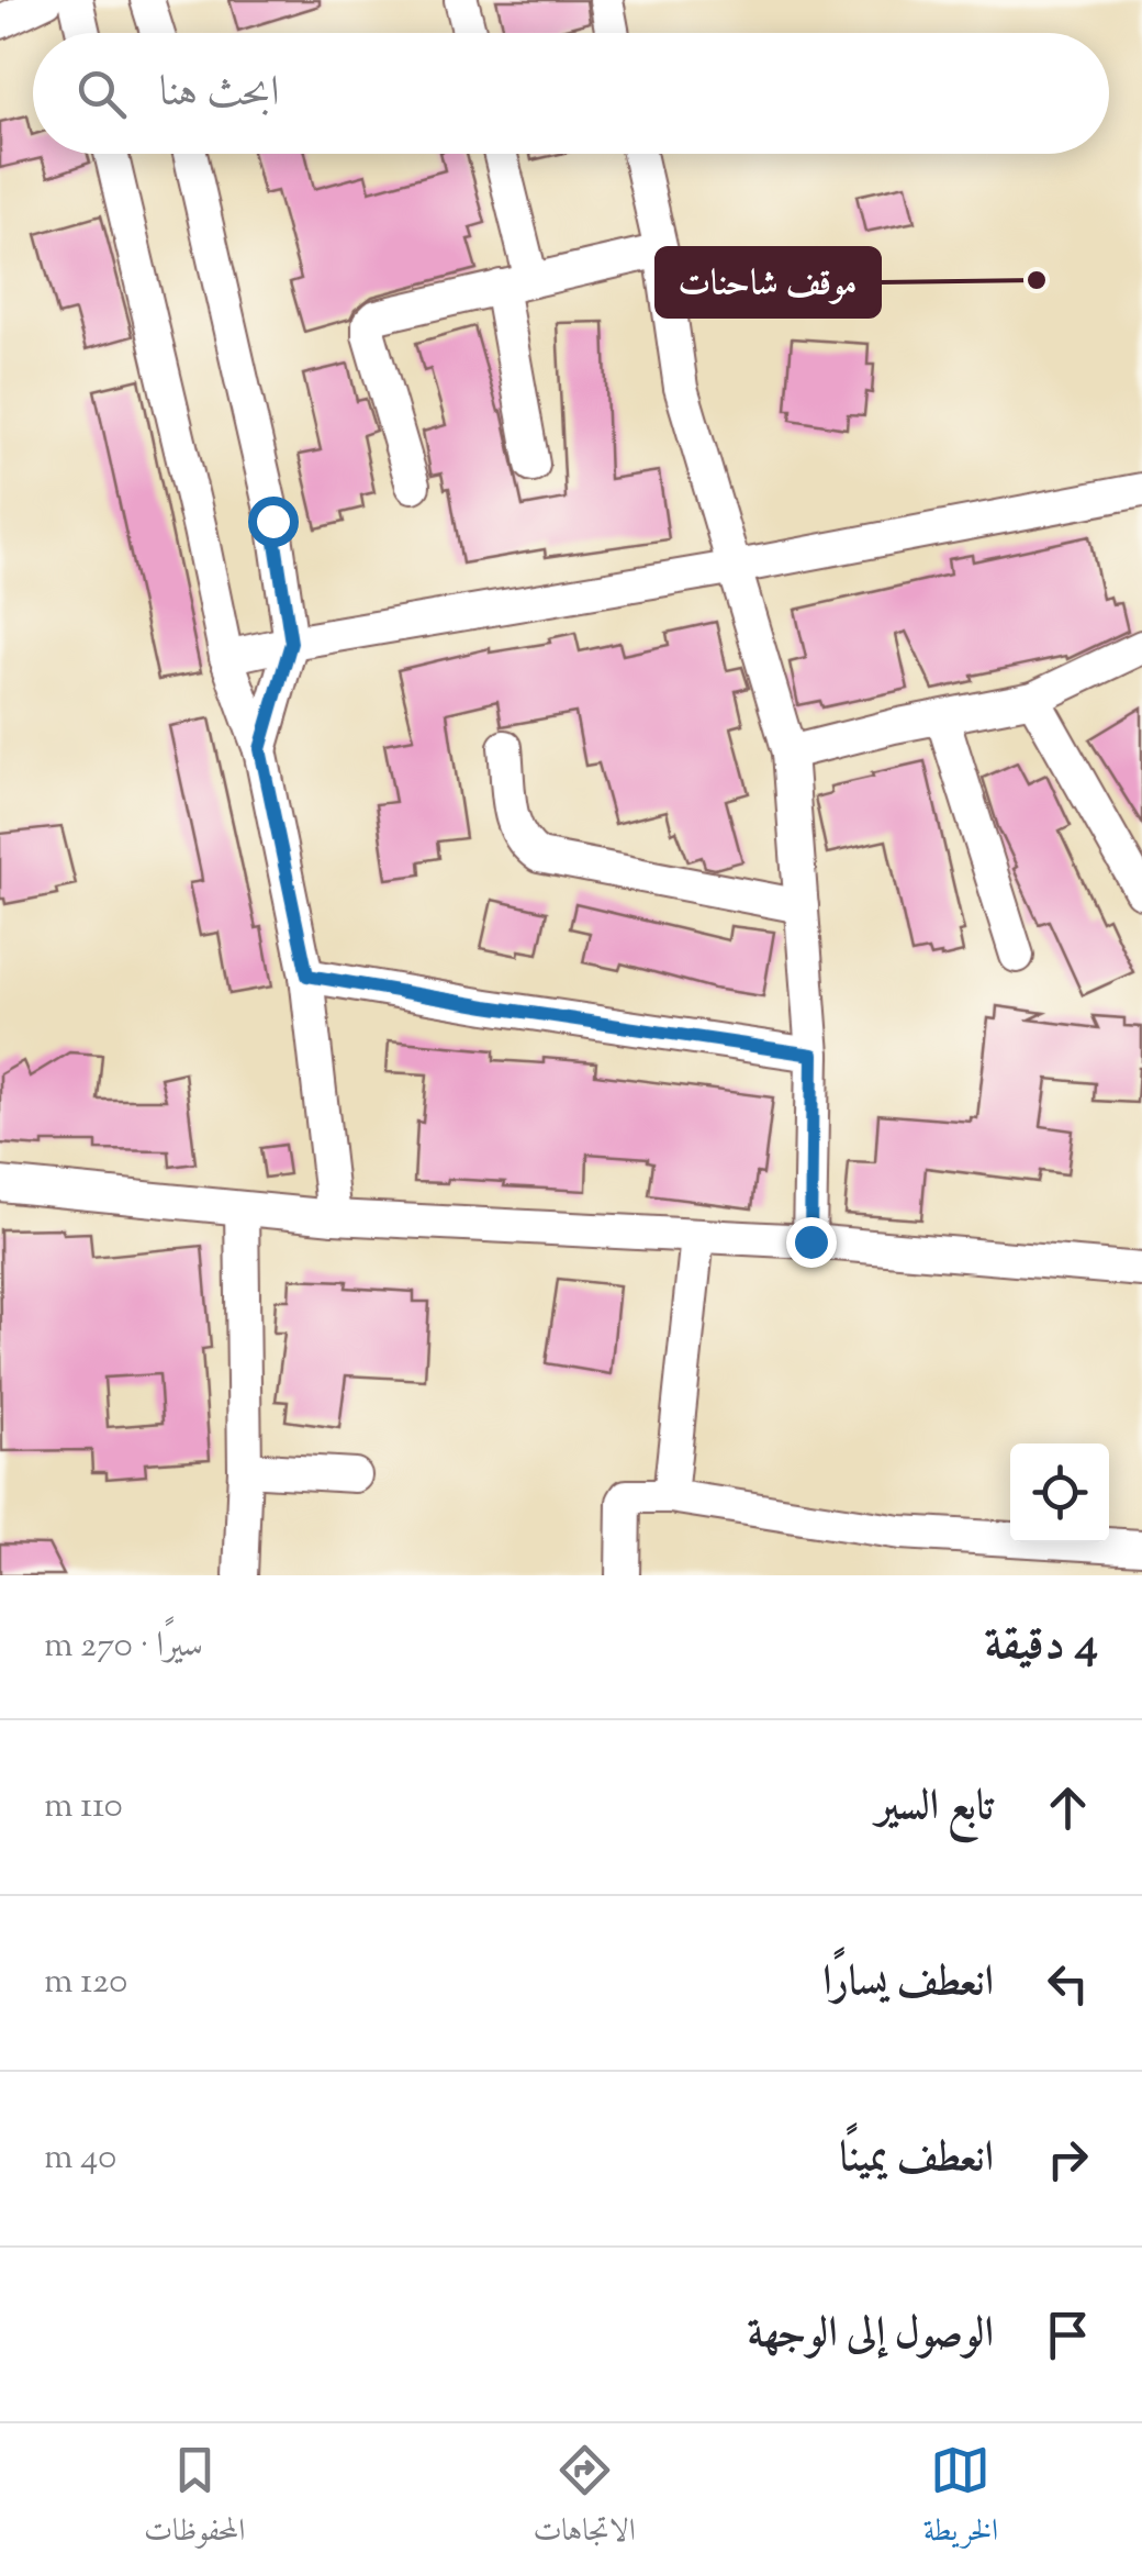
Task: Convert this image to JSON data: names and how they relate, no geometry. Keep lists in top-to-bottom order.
{
  "places": ["موقف شاحنات"],
  "page": {
    "search": "ابحث هنا",
    "heading": ["4 دقيقة", "سيرًا · 270 m"],
    "list": [
      ["تابع السير", "110 m"],
      ["انعطف يسارًا", "120 m"],
      ["انعطف يمينًا", "40 m"],
      "الوصول إلى الوجهة"
    ],
    "nav": ["الخريطة", "الاتجاهات", "المحفوظات"]
  }
}
